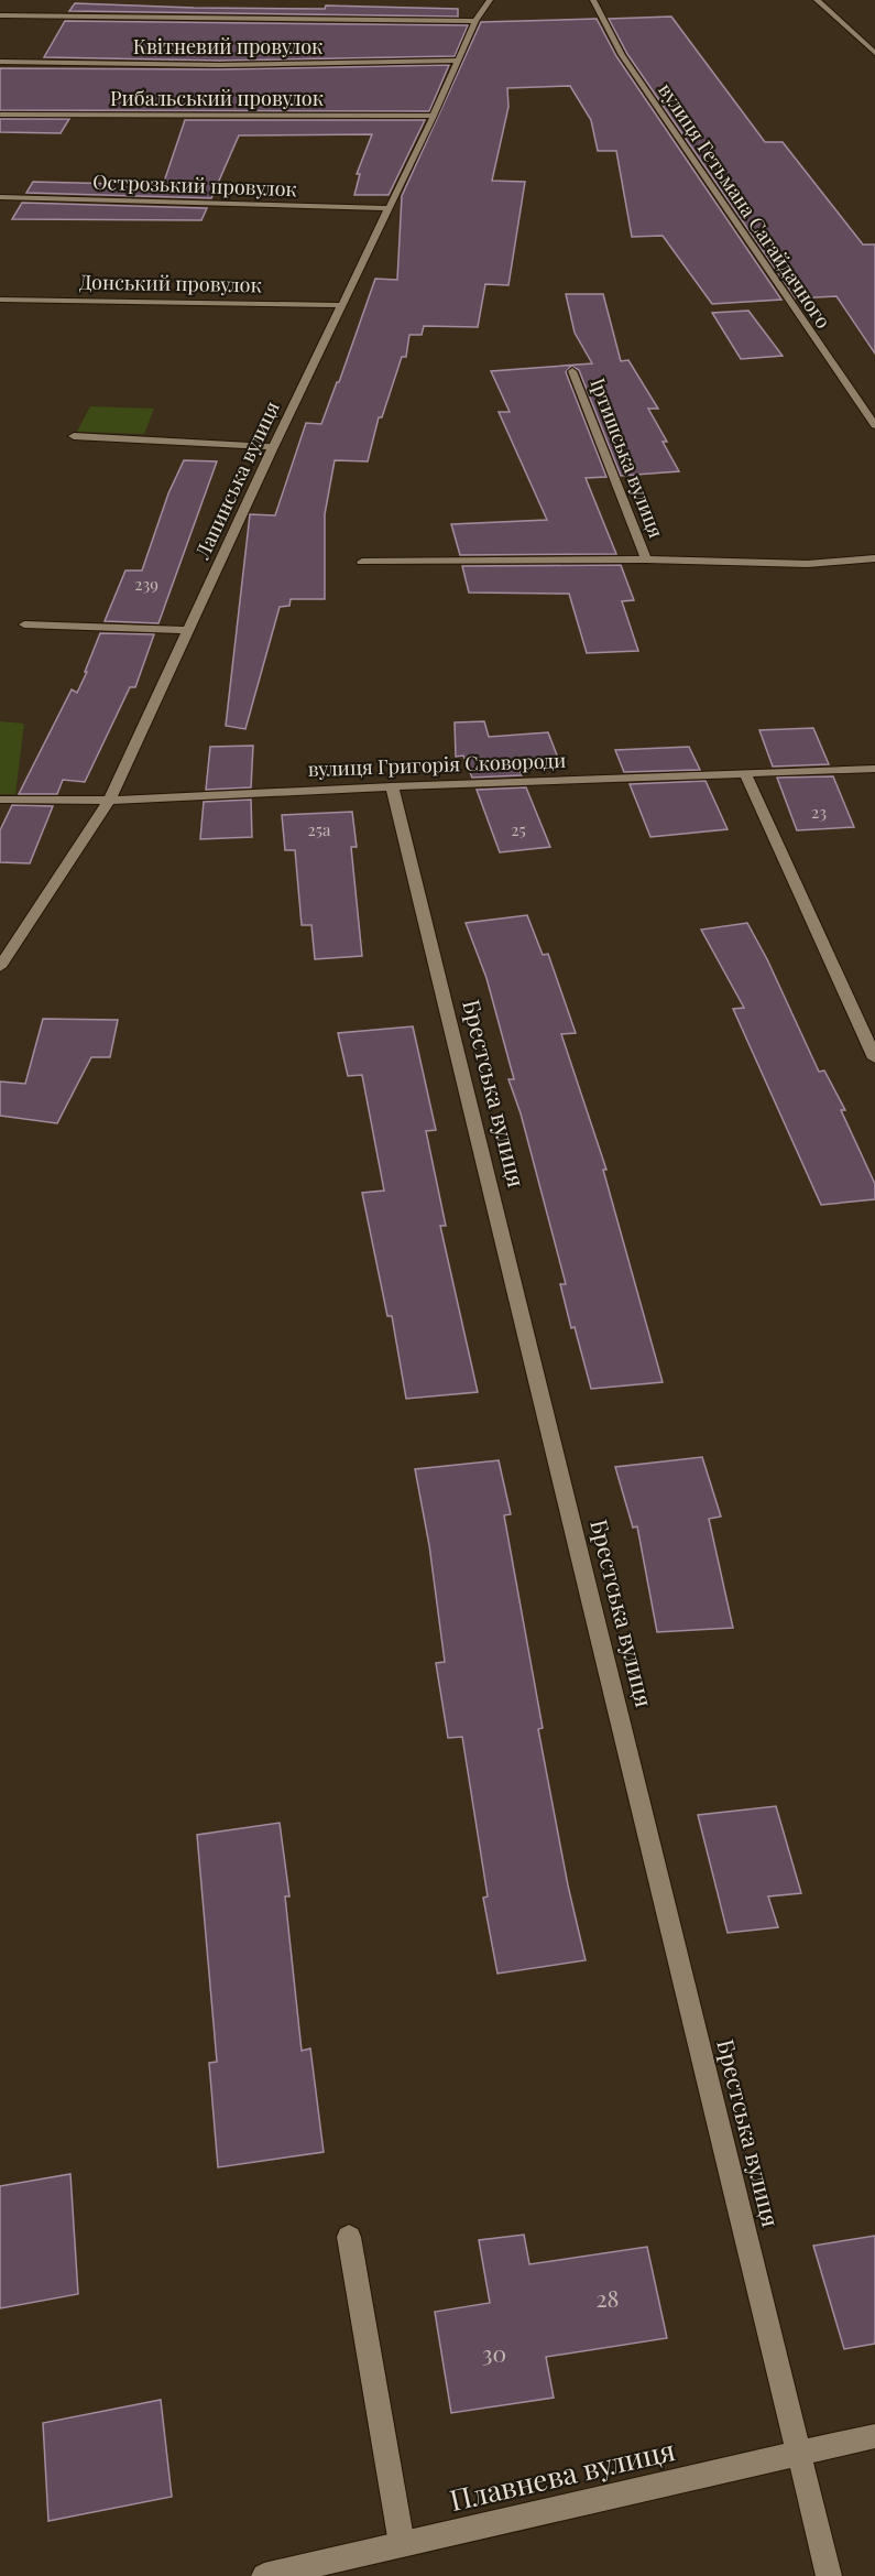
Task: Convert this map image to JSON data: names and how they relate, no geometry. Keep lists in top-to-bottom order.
{
  "streets": {
    "street": [
      "Квітневий провулок",
      "Рибальський провулок",
      "Острозький провулок",
      "вулиця Гетьмана Сагайдачного",
      "Донський провулок",
      "Іртишська вулиця",
      "Лапинська вулиця",
      "вулиця Григорія Сковороди",
      "Брестська вулиця",
      "Плавнева вулиця"
    ]
  },
  "crossings": [
    ["Квітневий провулок", "Лапинська вулиця"],
    ["Рибальський провулок", "Лапинська вулиця"],
    ["Острозький провулок", "Лапинська вулиця"],
    ["Донський провулок", "Лапинська вулиця"],
    ["Лапинська вулиця", "вулиця Григорія Сковороди"],
    ["вулиця Григорія Сковороди", "Брестська вулиця"],
    ["Брестська вулиця", "Плавнева вулиця"]
  ],
  "house_numbers": [
    "239",
    "23",
    "25а",
    "25",
    "28",
    "30"
  ]
}
